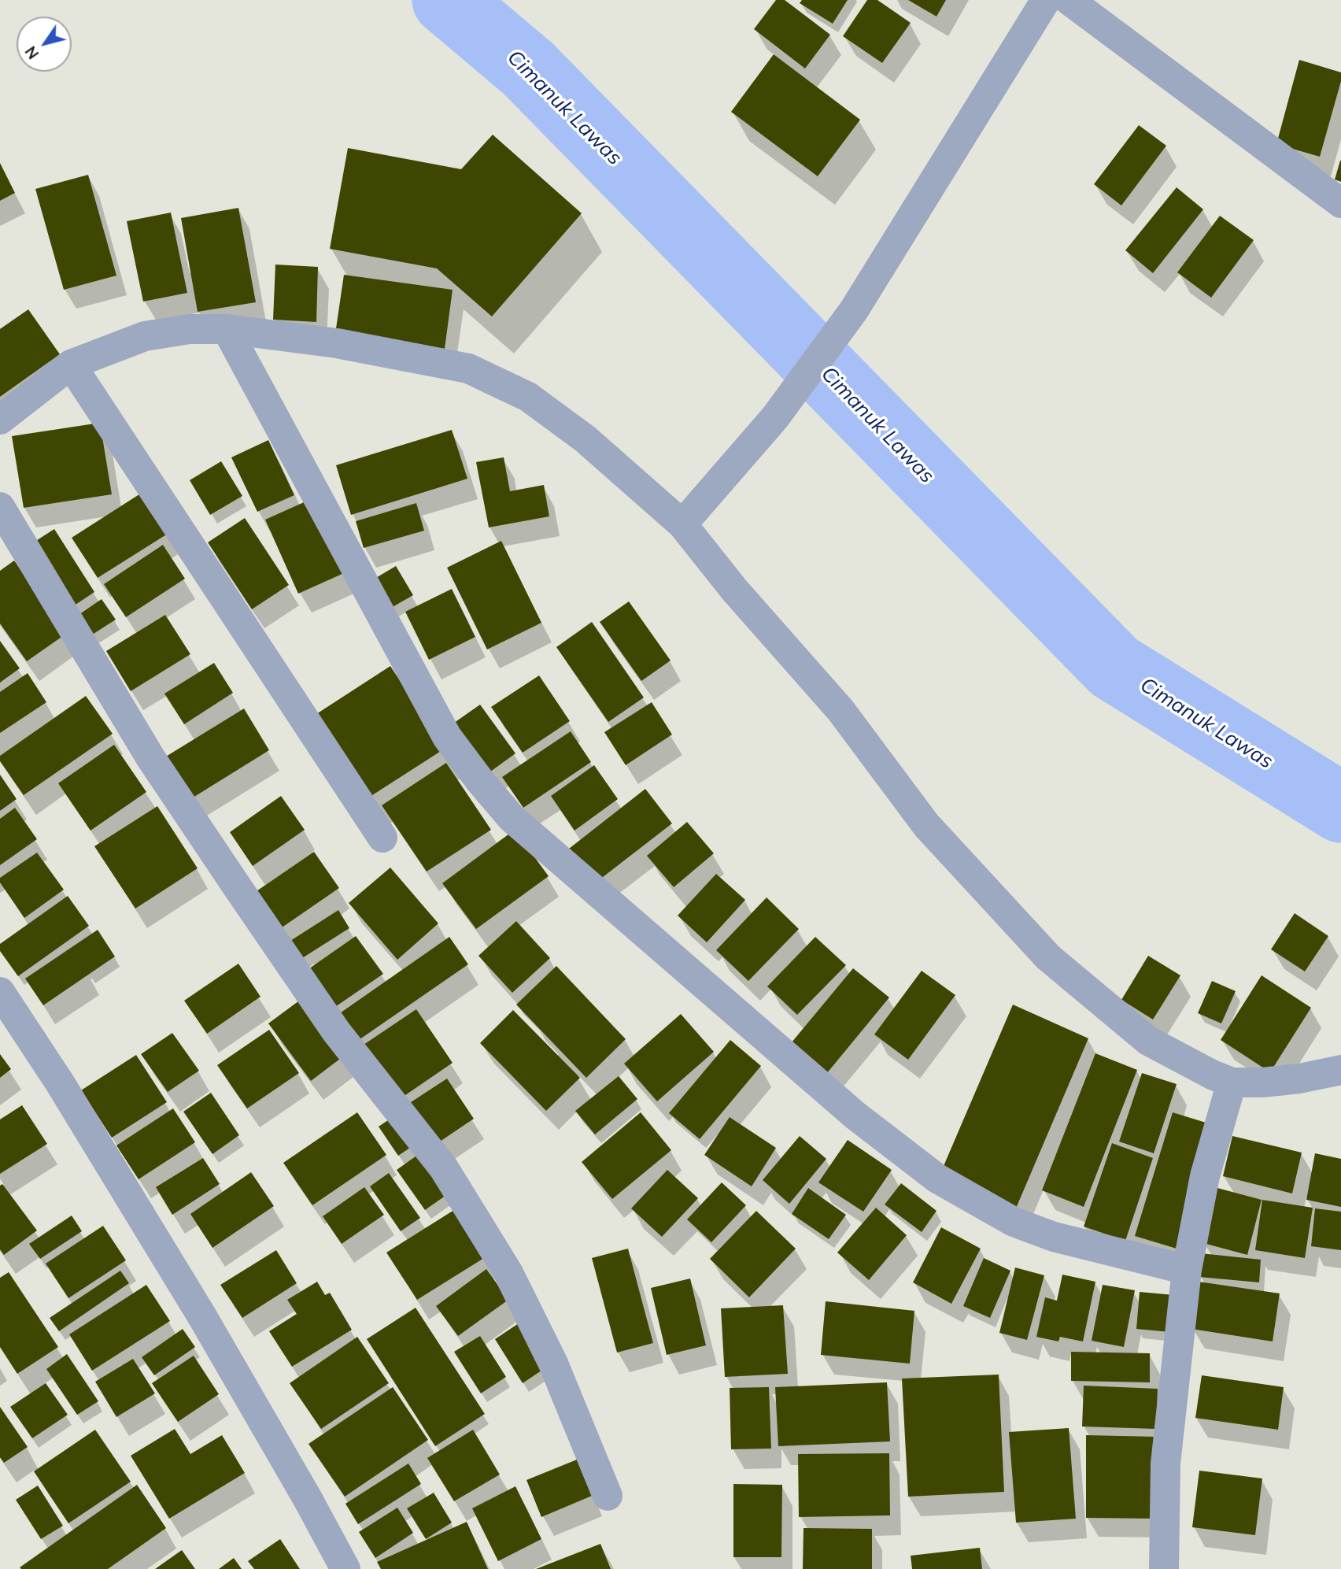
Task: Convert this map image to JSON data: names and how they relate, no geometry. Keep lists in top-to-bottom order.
{
  "water": ["Cimanuk Lawas"],
  "north": "bottom left"
}
